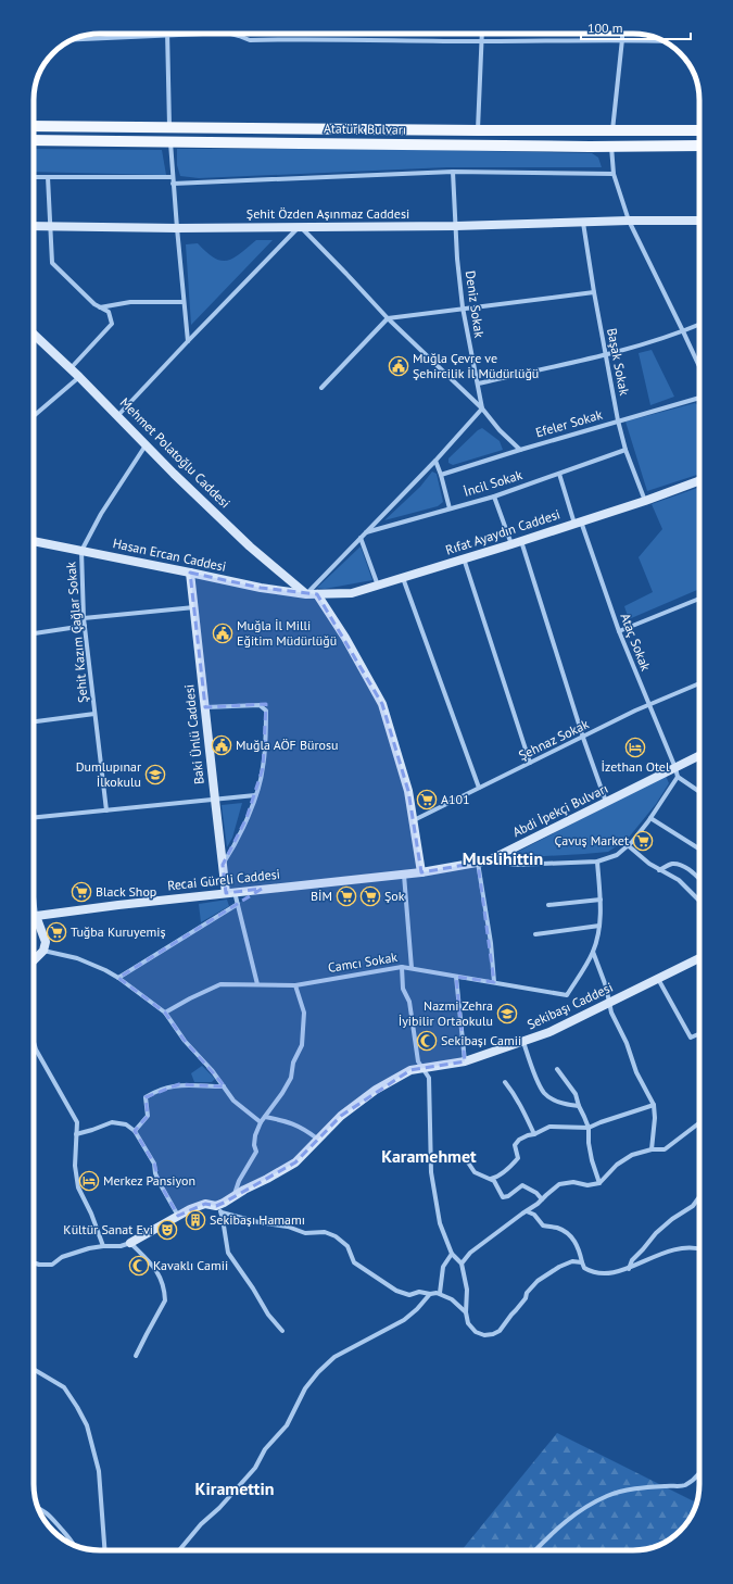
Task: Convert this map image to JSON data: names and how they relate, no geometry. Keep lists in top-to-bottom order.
{
  "streets": {
    "main road": ["Atatürk Bulvarı"],
    "street": [
      "Şehit Özden Aşınmaz Caddesi",
      "Deniz Sokak",
      "Başak Sokak",
      "Efeler Sokak",
      "Mehmet Polatoğlu Caddesi",
      "İncil Sokak",
      "Rıfat Ayaydın Caddesi",
      "Hasan Ercan Caddesi",
      "Şehit Kazım Çağlar Sokak",
      "Ataç Sokak",
      "Baki Ünlü Caddesi",
      "Şehnaz Sokak",
      "Abdi İpekçi Bulvarı",
      "Recai Güreli Caddesi",
      "Camcı Sokak",
      "Sekibaşı Caddesi"
    ]
  },
  "crossings": [
    ["Şehit Özden Aşınmaz Caddesi", "Deniz Sokak"],
    ["Şehit Özden Aşınmaz Caddesi", "Başak Sokak"],
    ["Deniz Sokak", "Efeler Sokak"],
    ["Başak Sokak", "Efeler Sokak"],
    ["Başak Sokak", "İncil Sokak"],
    ["Başak Sokak", "Rıfat Ayaydın Caddesi"],
    ["Mehmet Polatoğlu Caddesi", "Rıfat Ayaydın Caddesi"],
    ["Mehmet Polatoğlu Caddesi", "Hasan Ercan Caddesi"],
    ["Mehmet Polatoğlu Caddesi", "Şehit Kazım Çağlar Sokak"],
    ["İncil Sokak", "Ataç Sokak"],
    ["Rıfat Ayaydın Caddesi", "Hasan Ercan Caddesi"],
    ["Rıfat Ayaydın Caddesi", "Ataç Sokak"],
    ["Hasan Ercan Caddesi", "Şehit Kazım Çağlar Sokak"],
    ["Hasan Ercan Caddesi", "Baki Ünlü Caddesi"],
    ["Ataç Sokak", "Şehnaz Sokak"],
    ["Ataç Sokak", "Abdi İpekçi Bulvarı"],
    ["Baki Ünlü Caddesi", "Recai Güreli Caddesi"],
    ["Abdi İpekçi Bulvarı", "Recai Güreli Caddesi"]
  ],
  "districts": ["Muslihittin", "Karamehmet", "Kiramettin"],
  "places": {
    "public building": ["Muğla Çevre ve Şehircilik İl Müdürlüğü", "Muğla İl Milli Eğitim Müdürlüğü", "Muğla AÖF Bürosu"],
    "hotel": ["İzethan Otel", "Merkez Pansiyon"],
    "school or university": ["Dumlupınar İlkokulu", "Nazmi Zehra İyibilir Ortaokulu"],
    "supermarket": [
      "A101",
      "Çavuş Market",
      "Black Shop",
      "BİM",
      "Şok",
      "Tuğba Kuruyemiş"
    ],
    "mosque": ["Sekibaşı Camii", "Kavaklı Camii"],
    "building": ["Sekibaşı Hamamı"],
    "theatre": ["Kültür Sanat Evi"]
  },
  "scale_bar": "100 m"
}
